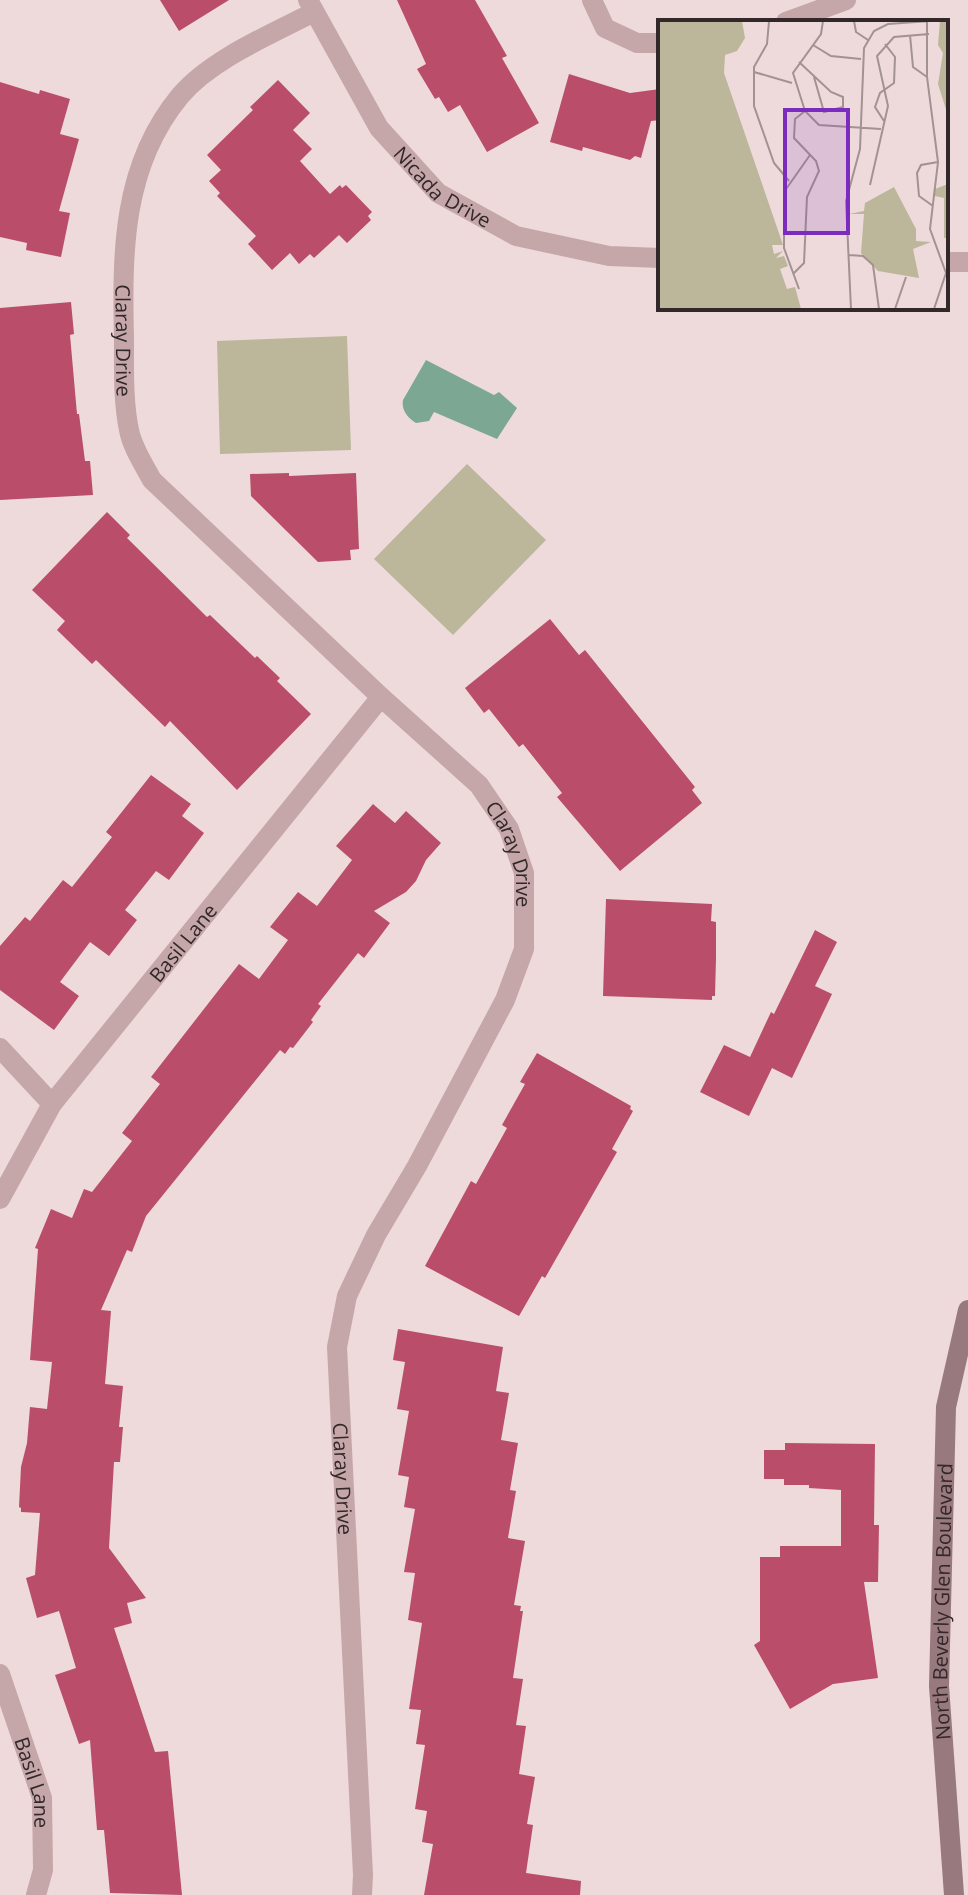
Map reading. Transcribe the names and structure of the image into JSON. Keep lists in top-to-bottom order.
{
  "streets": {
    "main road": ["North Beverly Glen Boulevard"],
    "street": ["Nicada Drive", "Claray Drive", "Basil Lane"]
  },
  "crossings": [
    ["Nicada Drive", "Claray Drive"],
    ["Claray Drive", "Basil Lane"]
  ]
}
